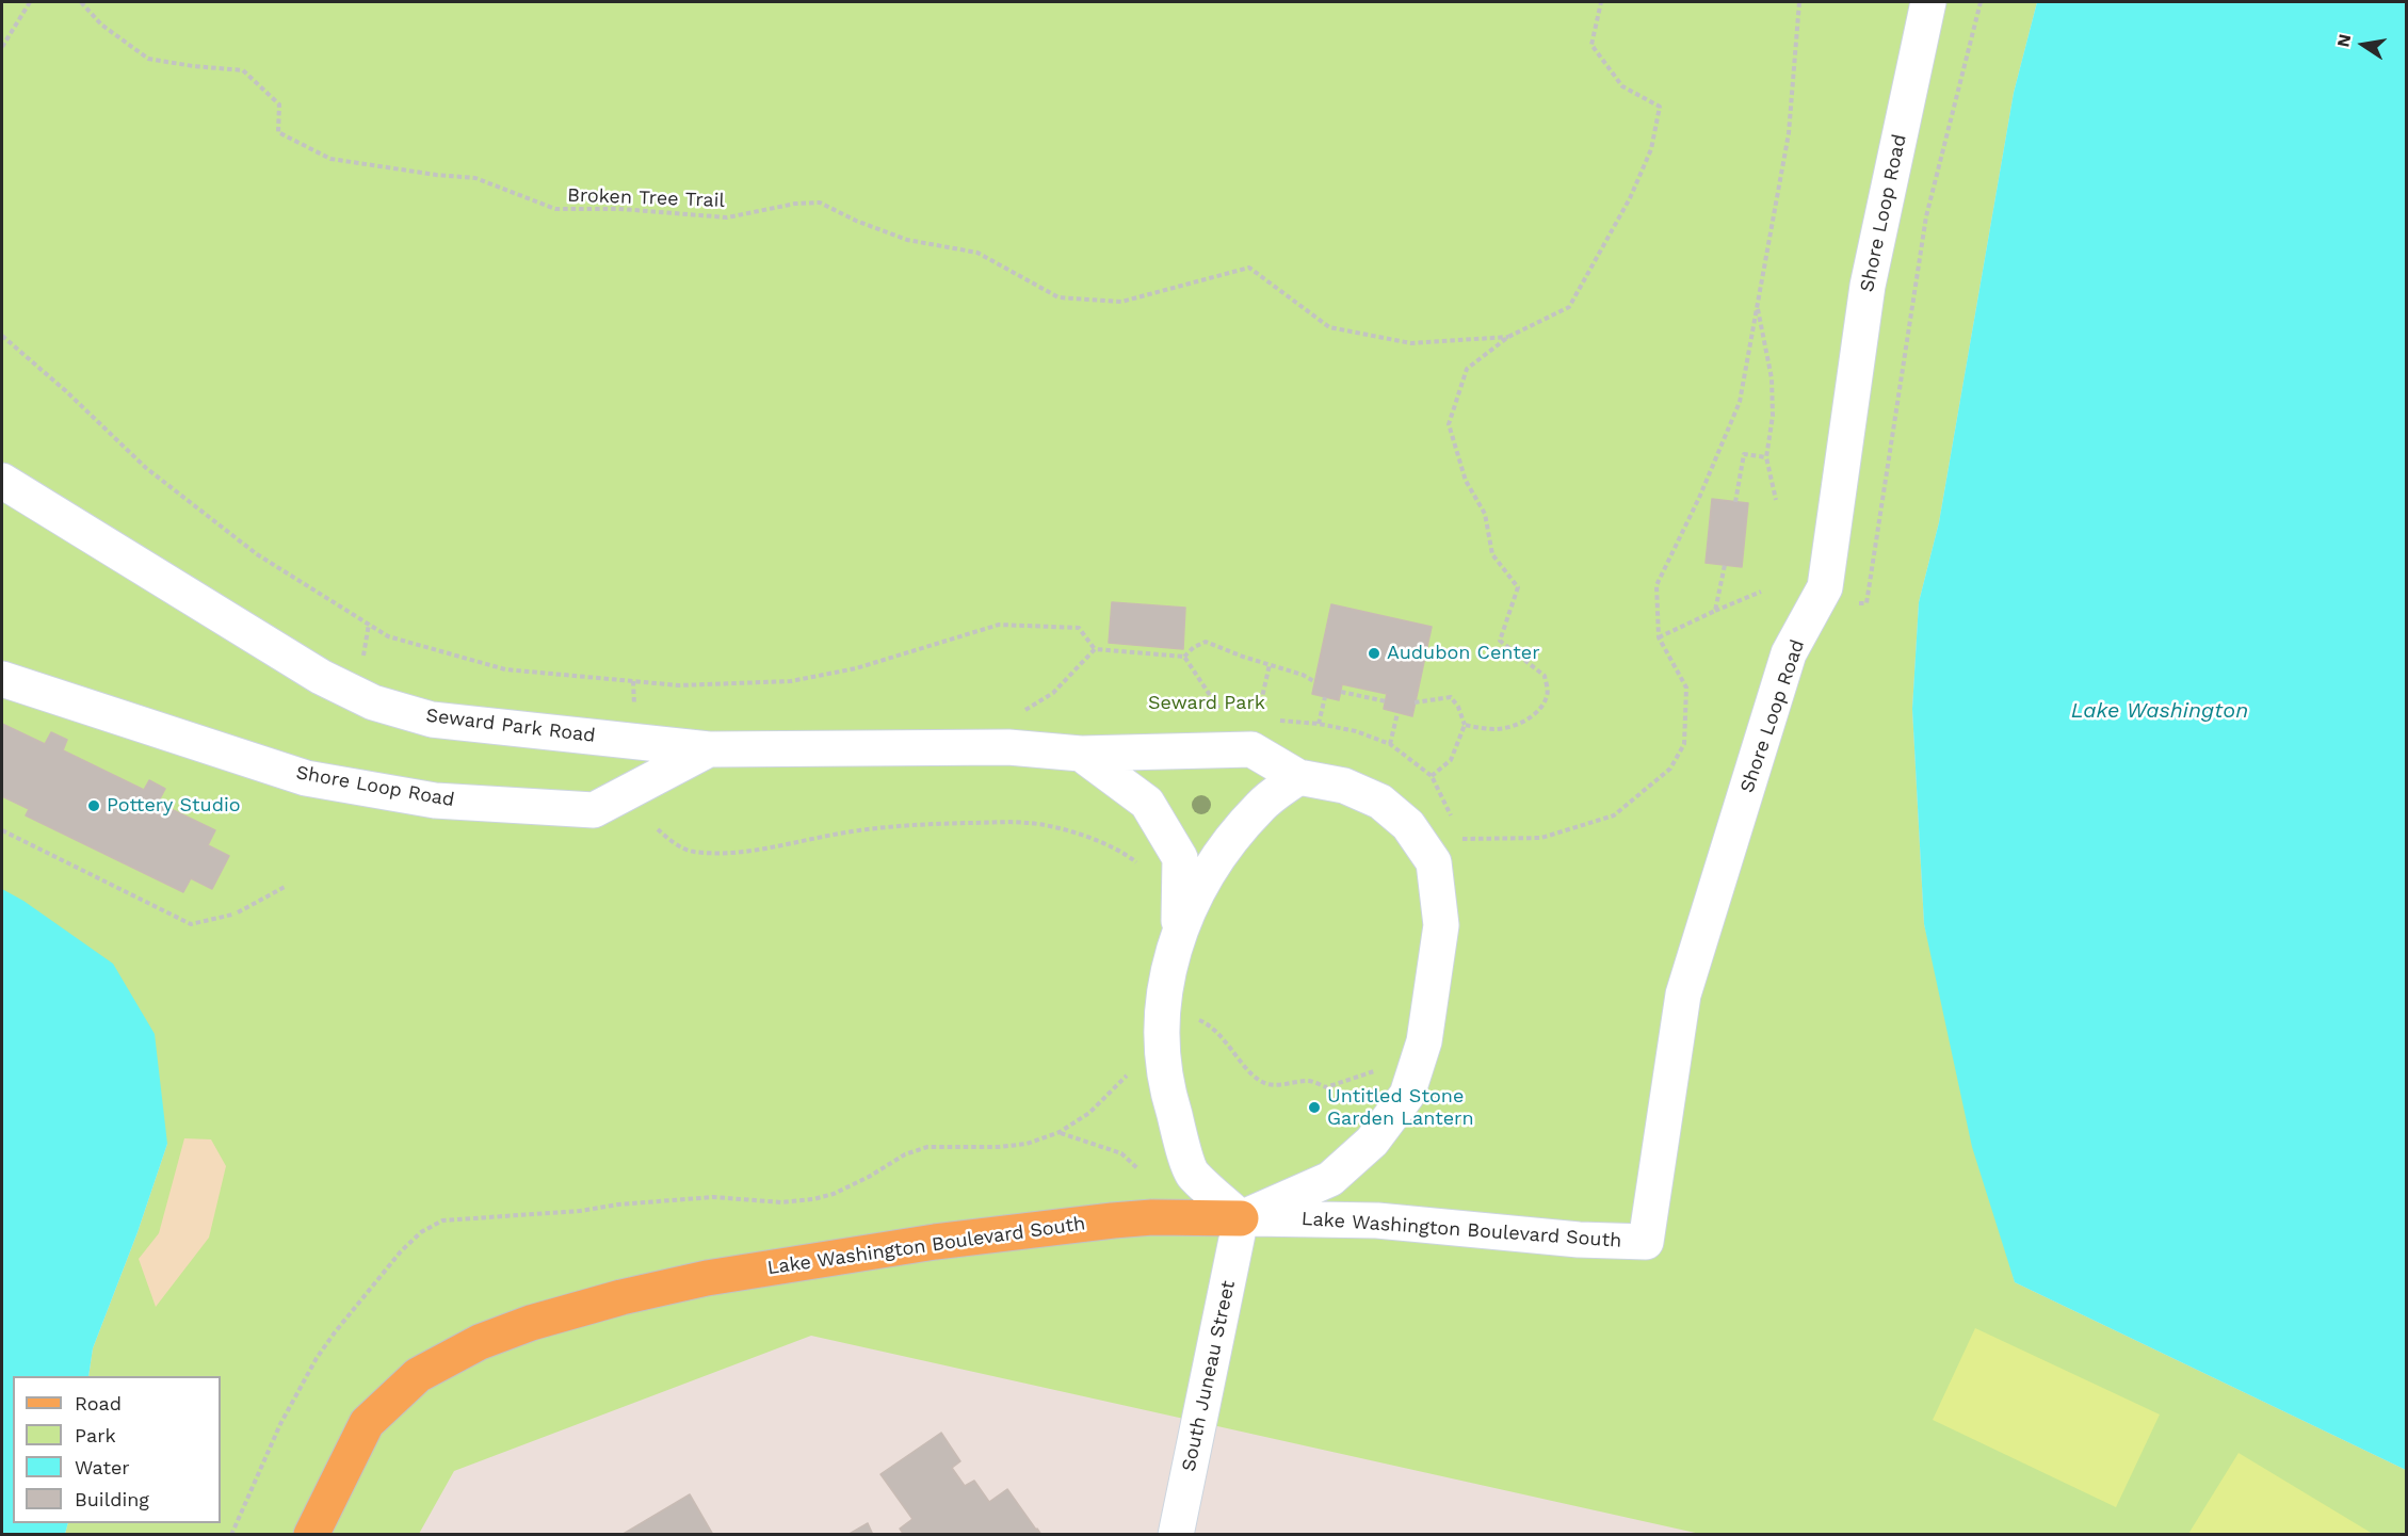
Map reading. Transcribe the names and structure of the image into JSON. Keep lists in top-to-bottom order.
{
  "streets": {
    "main road": ["Lake Washington Boulevard South"],
    "street": ["Shore Loop Road", "Seward Park Road", "South Juneau Street"],
    "path": ["Broken Tree Trail"]
  },
  "crossings": [
    ["Shore Loop Road", "Seward Park Road"],
    ["Shore Loop Road", "Lake Washington Boulevard South"],
    ["Seward Park Road", "Lake Washington Boulevard South"],
    ["Seward Park Road", "South Juneau Street"],
    ["Lake Washington Boulevard South", "South Juneau Street"]
  ],
  "water": ["Lake Washington"],
  "parks": ["Seward Park"],
  "places": ["Audubon Center", "Pottery Studio", "Untitled Stone Garden Lantern"],
  "legend": [
    "Road",
    "Park",
    "Water",
    "Building"
  ],
  "north": "left"
}
